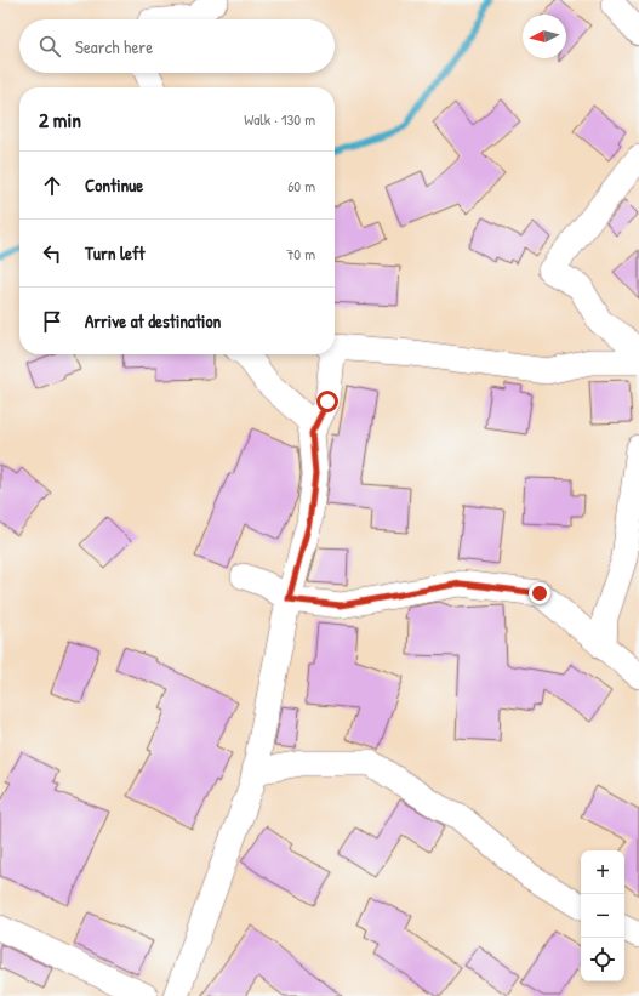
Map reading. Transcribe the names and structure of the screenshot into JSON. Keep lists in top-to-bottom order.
{
  "north": "left",
  "page": {
    "search": "Search here",
    "heading": ["2 min", "Walk · 130 m"],
    "list": [
      ["Continue", "60 m"],
      ["Turn left", "70 m"],
      "Arrive at destination"
    ],
    "map_buttons": ["+", "−"]
  }
}
